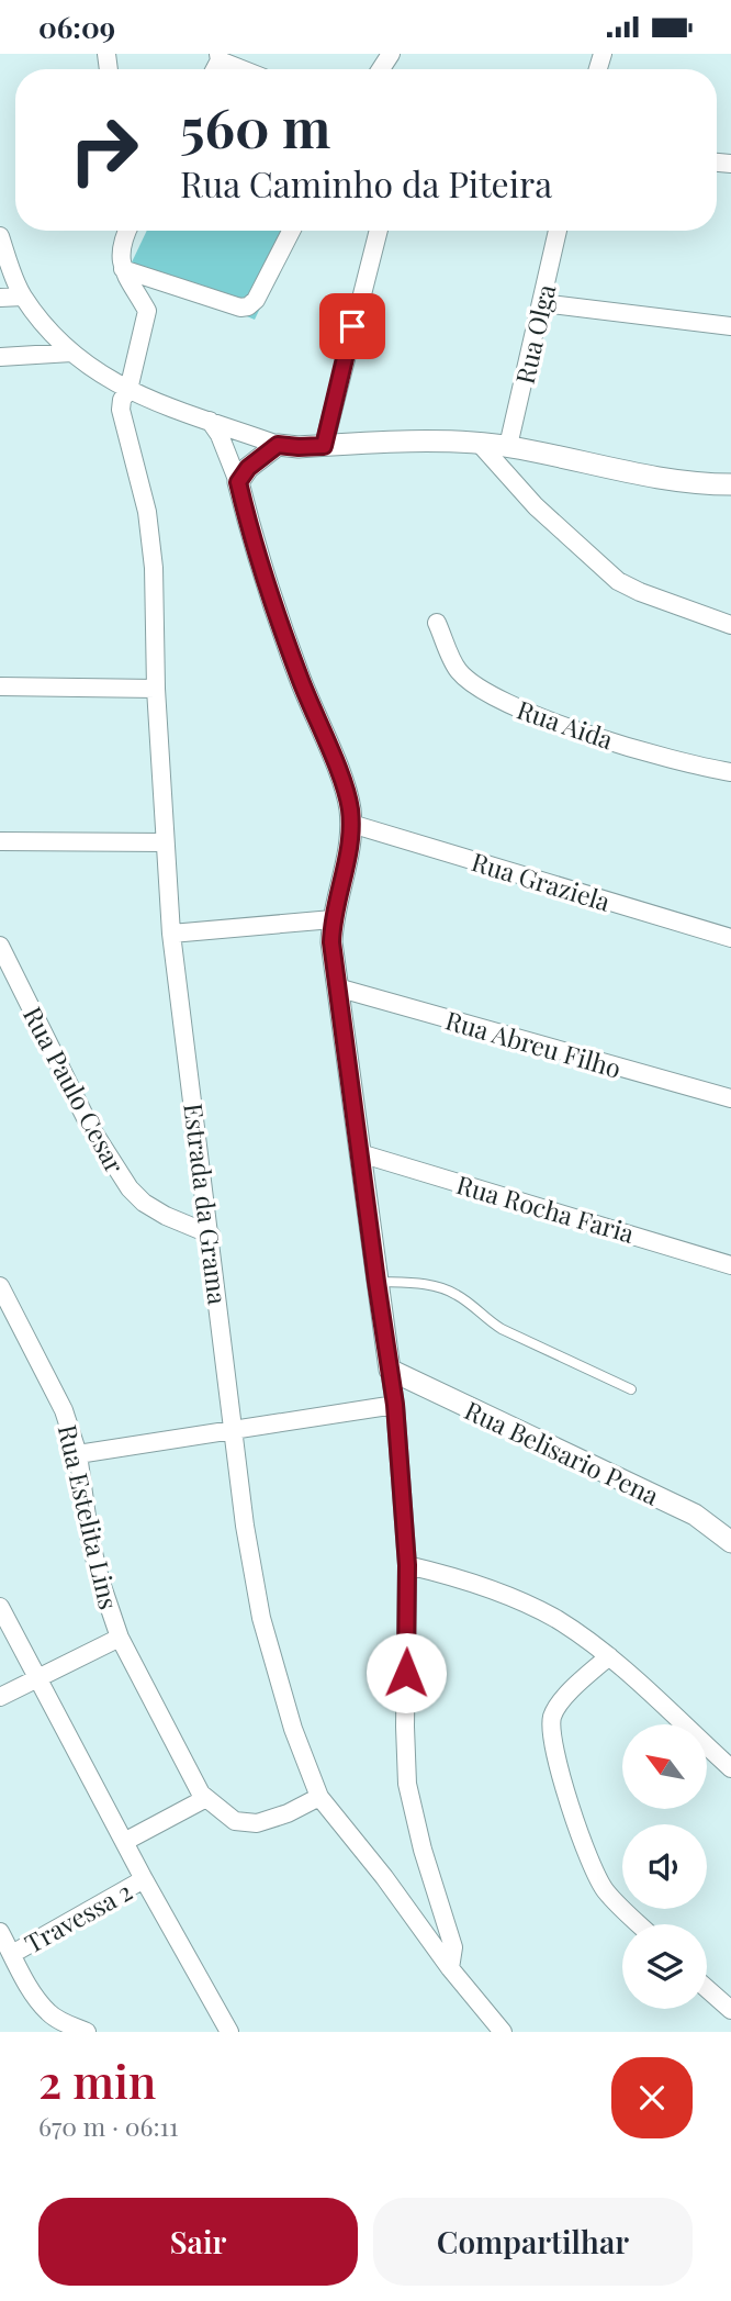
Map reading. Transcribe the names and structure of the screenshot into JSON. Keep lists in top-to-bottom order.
{
  "streets": {
    "street": [
      "Rua Olga",
      "Rua Aida",
      "Rua Graziela",
      "Rua Abreu Filho",
      "Rua Paulo Cesar",
      "Estrada da Grama",
      "Rua Rocha Faria",
      "Rua Belisario Pena",
      "Rua Estelita Lins",
      "Travessa 2"
    ]
  },
  "crossings": [
    ["Rua Paulo Cesar", "Estrada da Grama"],
    ["Estrada da Grama", "Rua Estelita Lins"]
  ],
  "north": "top left",
  "page": {
    "status": "06:09",
    "turn": ["560 m", "Rua Caminho da Piteira"],
    "heading": ["2 min", "670 m · 06:11"],
    "buttons": ["Sair", "Compartilhar"]
  }
}
